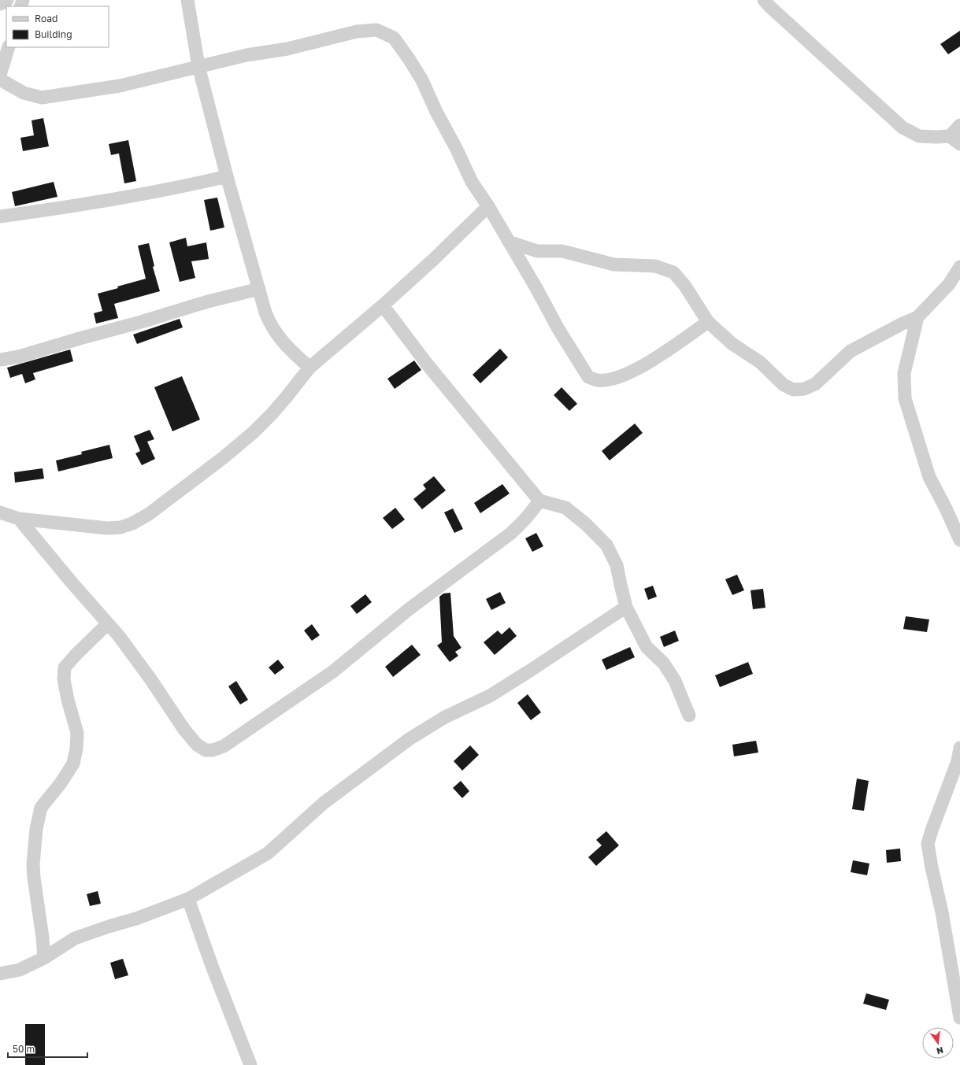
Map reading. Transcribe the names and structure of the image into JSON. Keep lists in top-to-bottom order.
{
  "legend": ["Road", "Building"],
  "scale_bar": "50 m",
  "north": "bottom"
}
